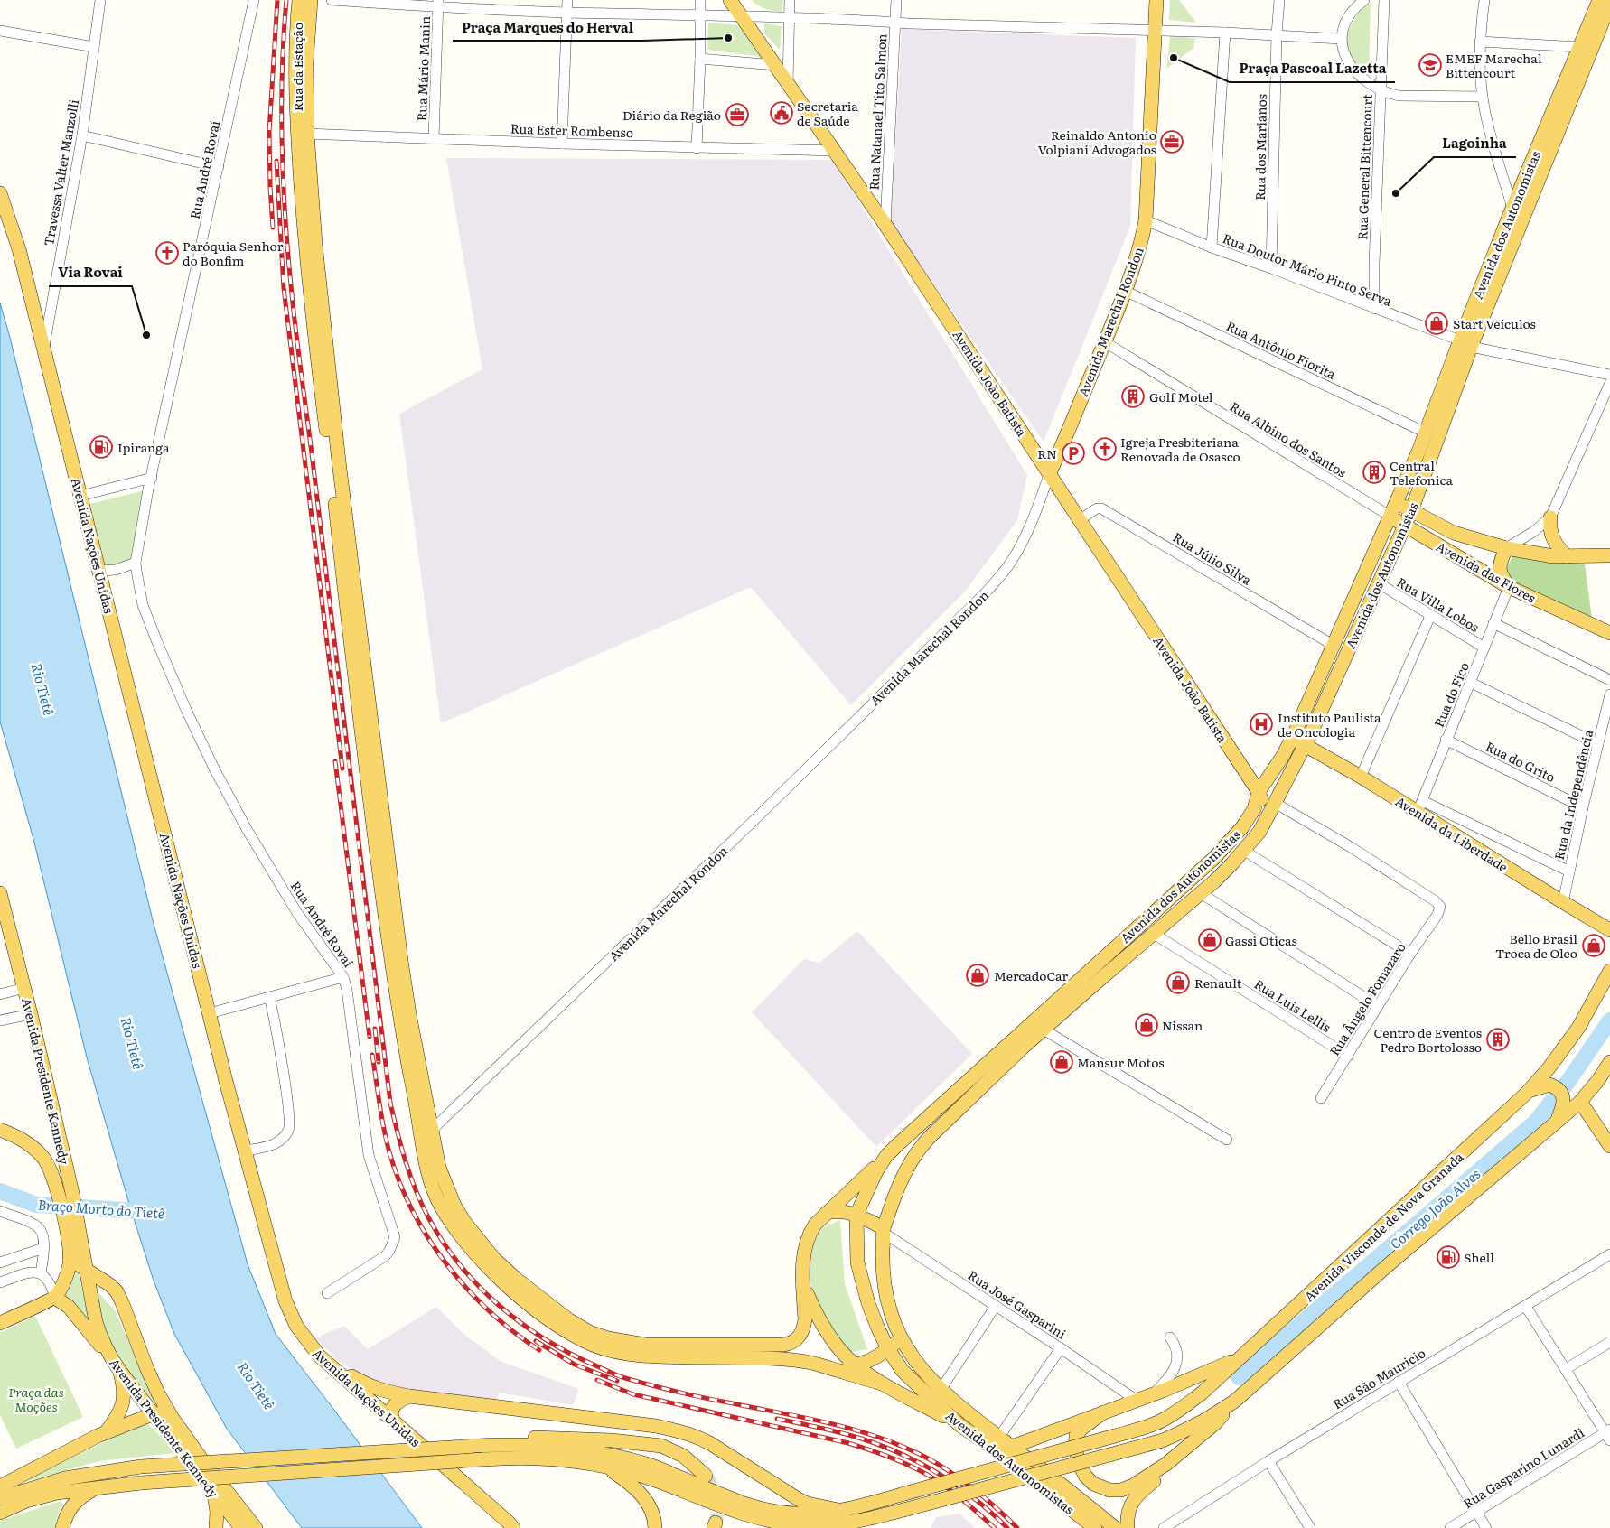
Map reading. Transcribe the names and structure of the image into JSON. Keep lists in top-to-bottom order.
{
  "streets": {
    "main road": [
      "Rua da Estação",
      "Avenida dos Autonomistas",
      "Avenida Marechal Rondon",
      "Avenida João Batista",
      "Avenida Nações Unidas",
      "Avenida das Flores",
      "Avenida da Liberdade",
      "Avenida Presidente Kennedy",
      "Avenida Visconde de Nova Granada"
    ],
    "street": [
      "Rua Mário Manin",
      "Rua Natanael Tito Salmon",
      "Rua Ester Rombenso",
      "Rua dos Marianos",
      "Rua General Bittencourt",
      "Rua André Rovaí",
      "Travessa Valter Manzolli",
      "Rua Doutor Mário Pinto Serva",
      "Rua Antônio Fiorita",
      "Rua Albino dos Santos",
      "Rua Júlio Silva",
      "Rua Villa Lobos",
      "Rua do Fico",
      "Rua do Grito",
      "Rua da Independência",
      "Rua Ângelo Fomazaro",
      "Rua Luis Lellis",
      "Rua José Gasparini",
      "Rua São Mauricio",
      "Rua Gasparino Lunardi"
    ]
  },
  "crossings": [
    ["Rua da Estação", "Rua Ester Rombenso"],
    ["Rua Mário Manin", "Rua Ester Rombenso"],
    ["Rua Natanael Tito Salmon", "Avenida João Batista"],
    ["Rua Ester Rombenso", "Avenida João Batista"],
    ["Rua dos Marianos", "Rua Doutor Mário Pinto Serva"],
    ["Rua General Bittencourt", "Rua Doutor Mário Pinto Serva"],
    ["Travessa Valter Manzolli", "Avenida Nações Unidas"],
    ["Avenida dos Autonomistas", "Rua Doutor Mário Pinto Serva"],
    ["Avenida dos Autonomistas", "Rua Antônio Fiorita"],
    ["Avenida dos Autonomistas", "Avenida João Batista"],
    ["Avenida dos Autonomistas", "Rua Albino dos Santos"],
    ["Avenida dos Autonomistas", "Rua Júlio Silva"],
    ["Avenida dos Autonomistas", "Avenida das Flores"],
    ["Avenida dos Autonomistas", "Rua Villa Lobos"],
    ["Avenida dos Autonomistas", "Avenida da Liberdade"],
    ["Avenida dos Autonomistas", "Rua Ângelo Fomazaro"],
    ["Avenida dos Autonomistas", "Rua Luis Lellis"],
    ["Avenida dos Autonomistas", "Rua José Gasparini"],
    ["Rua Doutor Mário Pinto Serva", "Avenida Marechal Rondon"],
    ["Avenida Marechal Rondon", "Rua Antônio Fiorita"],
    ["Avenida Marechal Rondon", "Avenida João Batista"],
    ["Avenida Marechal Rondon", "Rua Albino dos Santos"],
    ["Avenida João Batista", "Rua Júlio Silva"],
    ["Rua Albino dos Santos", "Avenida das Flores"],
    ["Avenida das Flores", "Rua do Fico"],
    ["Rua Villa Lobos", "Rua do Fico"],
    ["Rua do Fico", "Rua do Grito"],
    ["Rua do Fico", "Avenida da Liberdade"],
    ["Rua do Grito", "Rua da Independência"],
    ["Rua da Independência", "Avenida da Liberdade"],
    ["Rua Ângelo Fomazaro", "Rua Luis Lellis"]
  ],
  "water": ["Rio Tietê", "Braço Morto do Tietê", "Córrego João Alves"],
  "parks": ["Praça das Moções"],
  "places": {
    "other": [
      "Praça Marques do Herval",
      "Praça Pascoal Lazetta",
      "Lagoinha",
      "Via Rovai"
    ],
    "school or university": ["EMEF Marechal Bittencourt"],
    "public building": ["Secretaria de Saúde"],
    "office": ["Diário da Região", "Reinaldo Antonio Volpiani Advogados"],
    "church": ["Paróquia Senhor do Bonfim", "Igreja Presbiteriana Renovada de Osasco"],
    "shop": [
      "Start Veículos",
      "Gassi Oticas",
      "Bello Brasil Troca de Oleo",
      "MercadoCar",
      "Renault",
      "Nissan",
      "Mansur Motos"
    ],
    "building": ["Golf Motel", "Central Telefonica", "Centro de Eventos Pedro Bortolosso"],
    "fuel station": ["Ipiranga", "Shell"],
    "parking": ["RN"],
    "hospital": ["Instituto Paulista de Oncologia"]
  }
}
